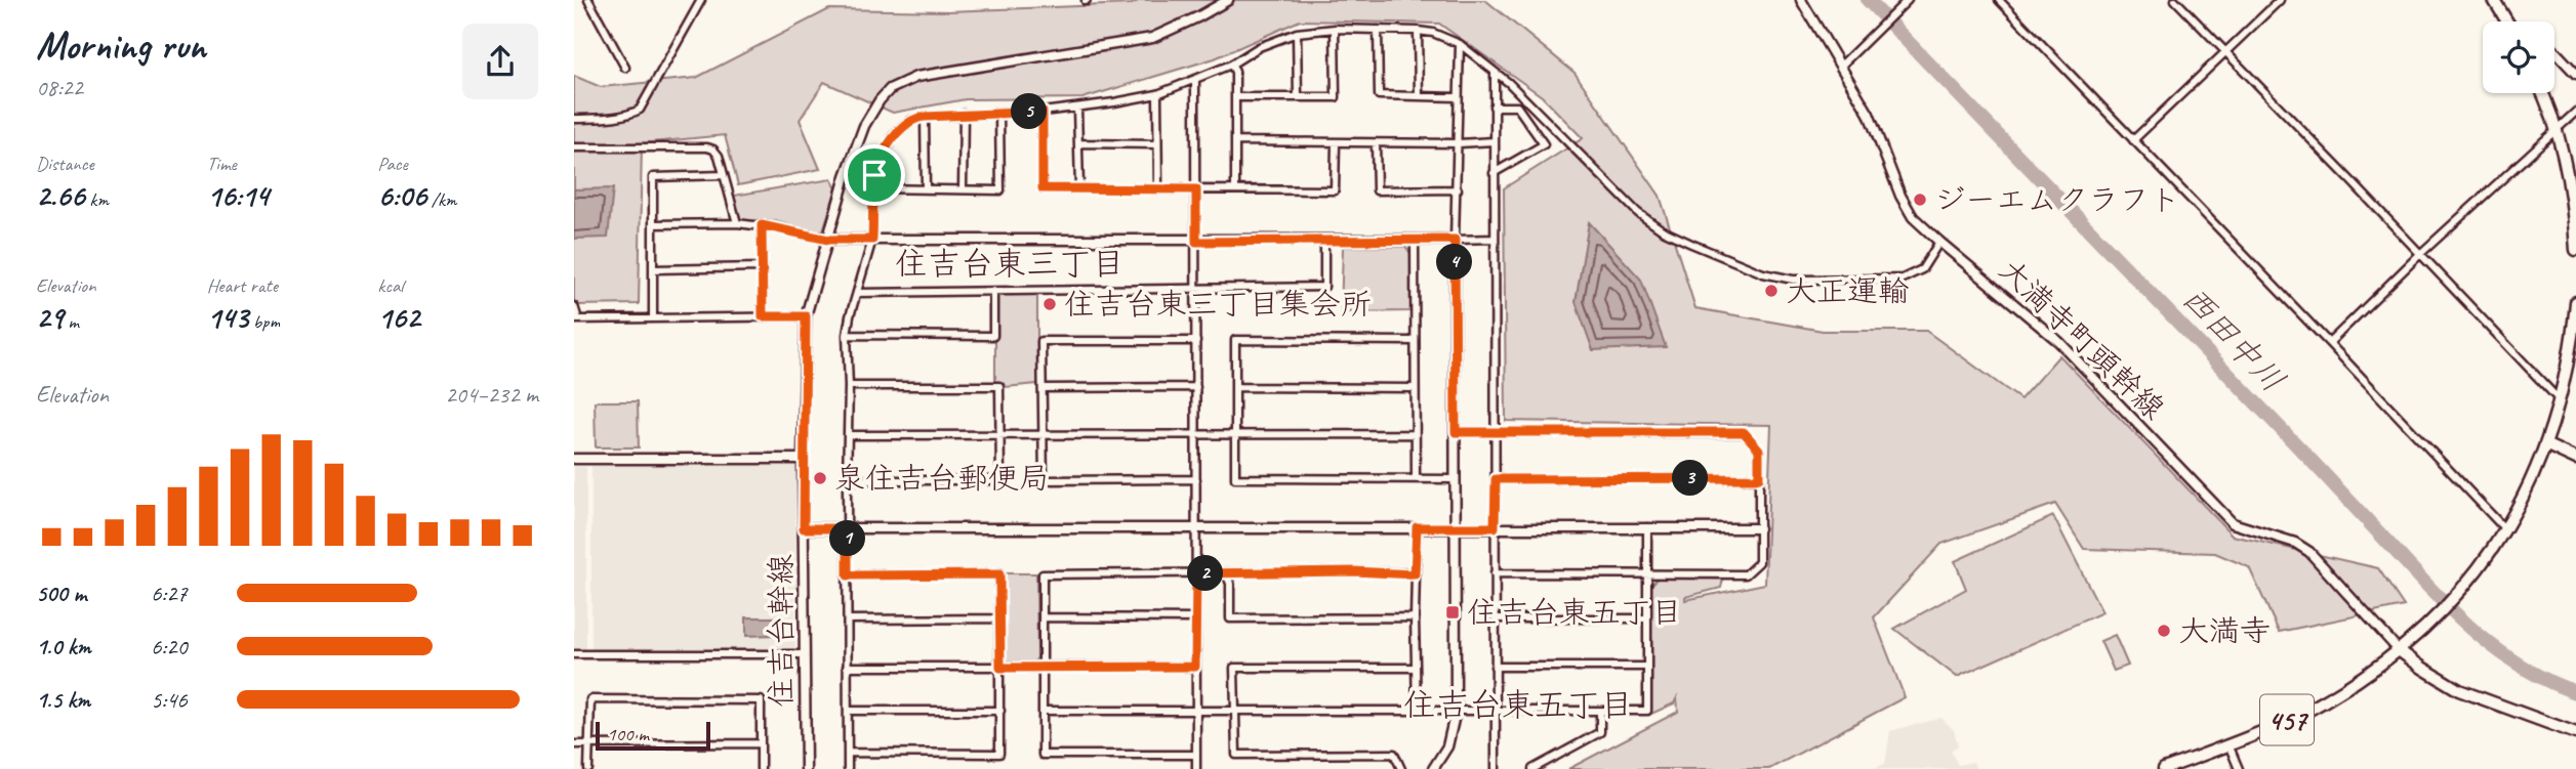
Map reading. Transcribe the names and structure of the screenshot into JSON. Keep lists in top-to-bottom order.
{
  "streets": {
    "highway": ["457"],
    "street": ["大満寺町頭幹線", "住吉台幹線"]
  },
  "crossings": [
    ["大満寺町頭幹線", "457"]
  ],
  "districts": ["住吉台東三丁目", "住吉台東五丁目"],
  "water": ["西田中川"],
  "places": {
    "other": [
      "ジーエムクラフト",
      "大正運輸",
      "住吉台東三丁目集会所",
      "泉住吉台郵便局",
      "大満寺"
    ],
    "transit": ["住吉台東五丁目"]
  },
  "scale_bar": "100 m",
  "page": {
    "heading": ["Morning run", "08:22"],
    "pins": [
      "5",
      "4",
      "3",
      "1",
      "2"
    ],
    "stats": [
      ["Distance", "2.66 km"],
      ["Time", "16:14"],
      ["Pace", "6:06 /km"],
      ["Elevation", "29 m"],
      ["Heart rate", "143 bpm"],
      ["kcal", "162"]
    ],
    "chart": ["Elevation", "204–232 m"],
    "list": [
      {
        "name": "500 m",
        "note": "6:27"
      },
      {
        "name": "1.0 km",
        "note": "6:20"
      },
      {
        "name": "1.5 km",
        "note": "5:46"
      }
    ],
    "scale": "100 m"
  }
}
